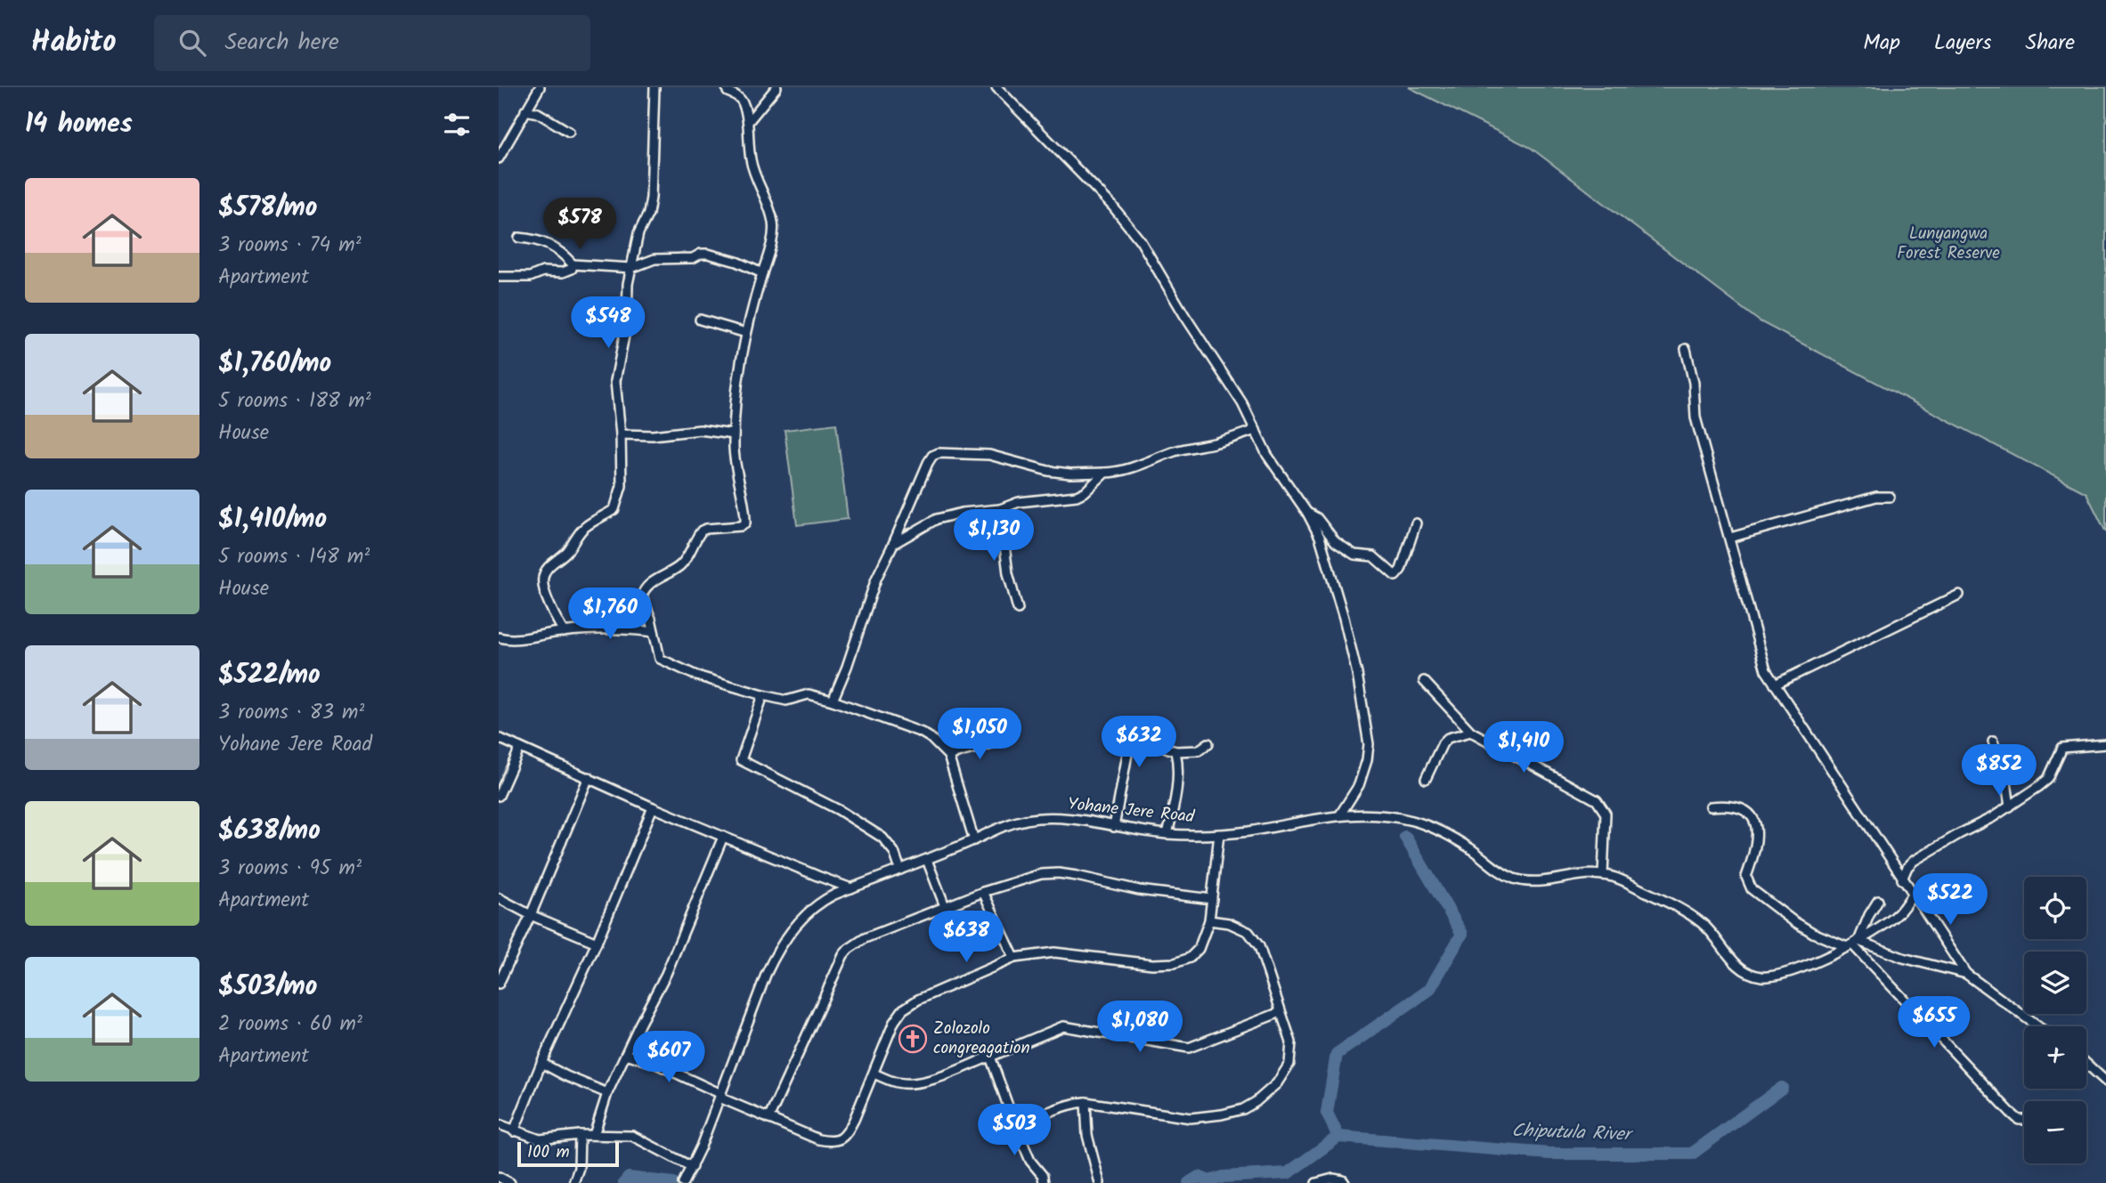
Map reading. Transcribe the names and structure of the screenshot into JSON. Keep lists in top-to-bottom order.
{
  "streets": {
    "street": ["Yohane Jere Road"]
  },
  "water": ["Chiputula River"],
  "parks": ["Lunyangwa Forest Reserve"],
  "places": {
    "church": ["Zolozolo congreagation"]
  },
  "scale_bar": "100 m",
  "page": {
    "header": "Habito",
    "search": "Search here",
    "nav": ["Map", "Layers", "Share"],
    "heading": "14 homes",
    "list": [
      {
        "name": "$578/mo",
        "note": "3 rooms · 74 m² · Apartment"
      },
      {
        "name": "$1,760/mo",
        "note": "5 rooms · 188 m² · House"
      },
      {
        "name": "$1,410/mo",
        "note": "5 rooms · 148 m² · House"
      },
      {
        "name": "$522/mo",
        "note": "3 rooms · 83 m² · Yohane Jere Road"
      },
      {
        "name": "$638/mo",
        "note": "3 rooms · 95 m² · Apartment"
      },
      {
        "name": "$503/mo",
        "note": "2 rooms · 60 m² · Apartment"
      }
    ],
    "price": [
      "$578",
      "$548",
      "$1,130",
      "$1,760",
      "$1,050",
      "$632",
      "$1,410",
      "$852",
      "$522",
      "$638",
      "$655",
      "$1,080",
      "$607",
      "$503"
    ],
    "map_buttons": ["+", "−"],
    "scale": "100 m"
  }
}
